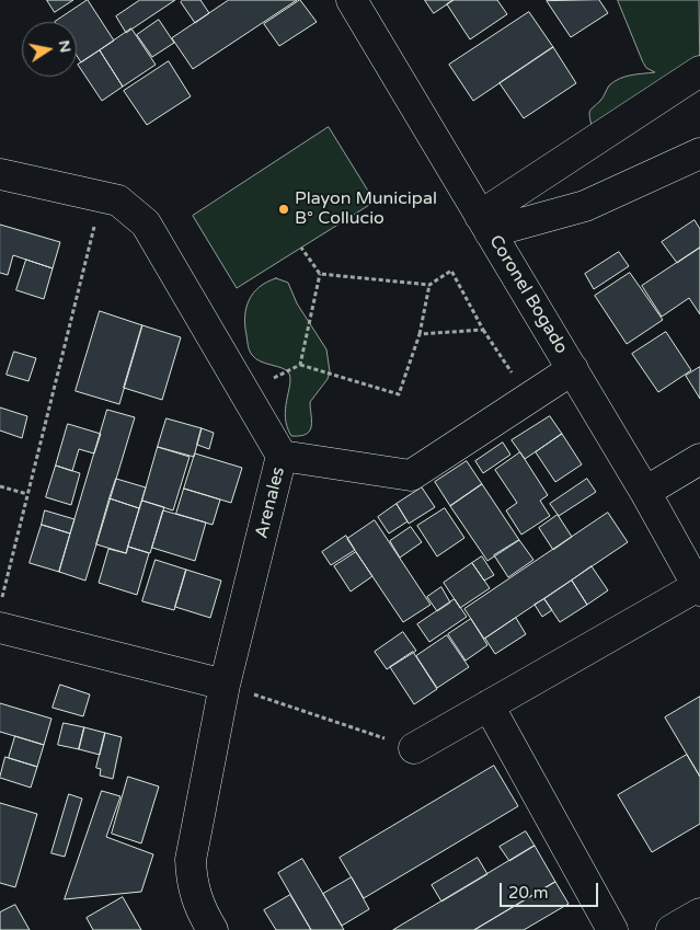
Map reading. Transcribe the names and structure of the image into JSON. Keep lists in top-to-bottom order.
{
  "streets": {
    "street": ["Coronel Bogado", "Arenales"]
  },
  "places": ["Playon Municipal B° Collucio"],
  "scale_bar": "20 m",
  "north": "right"
}
